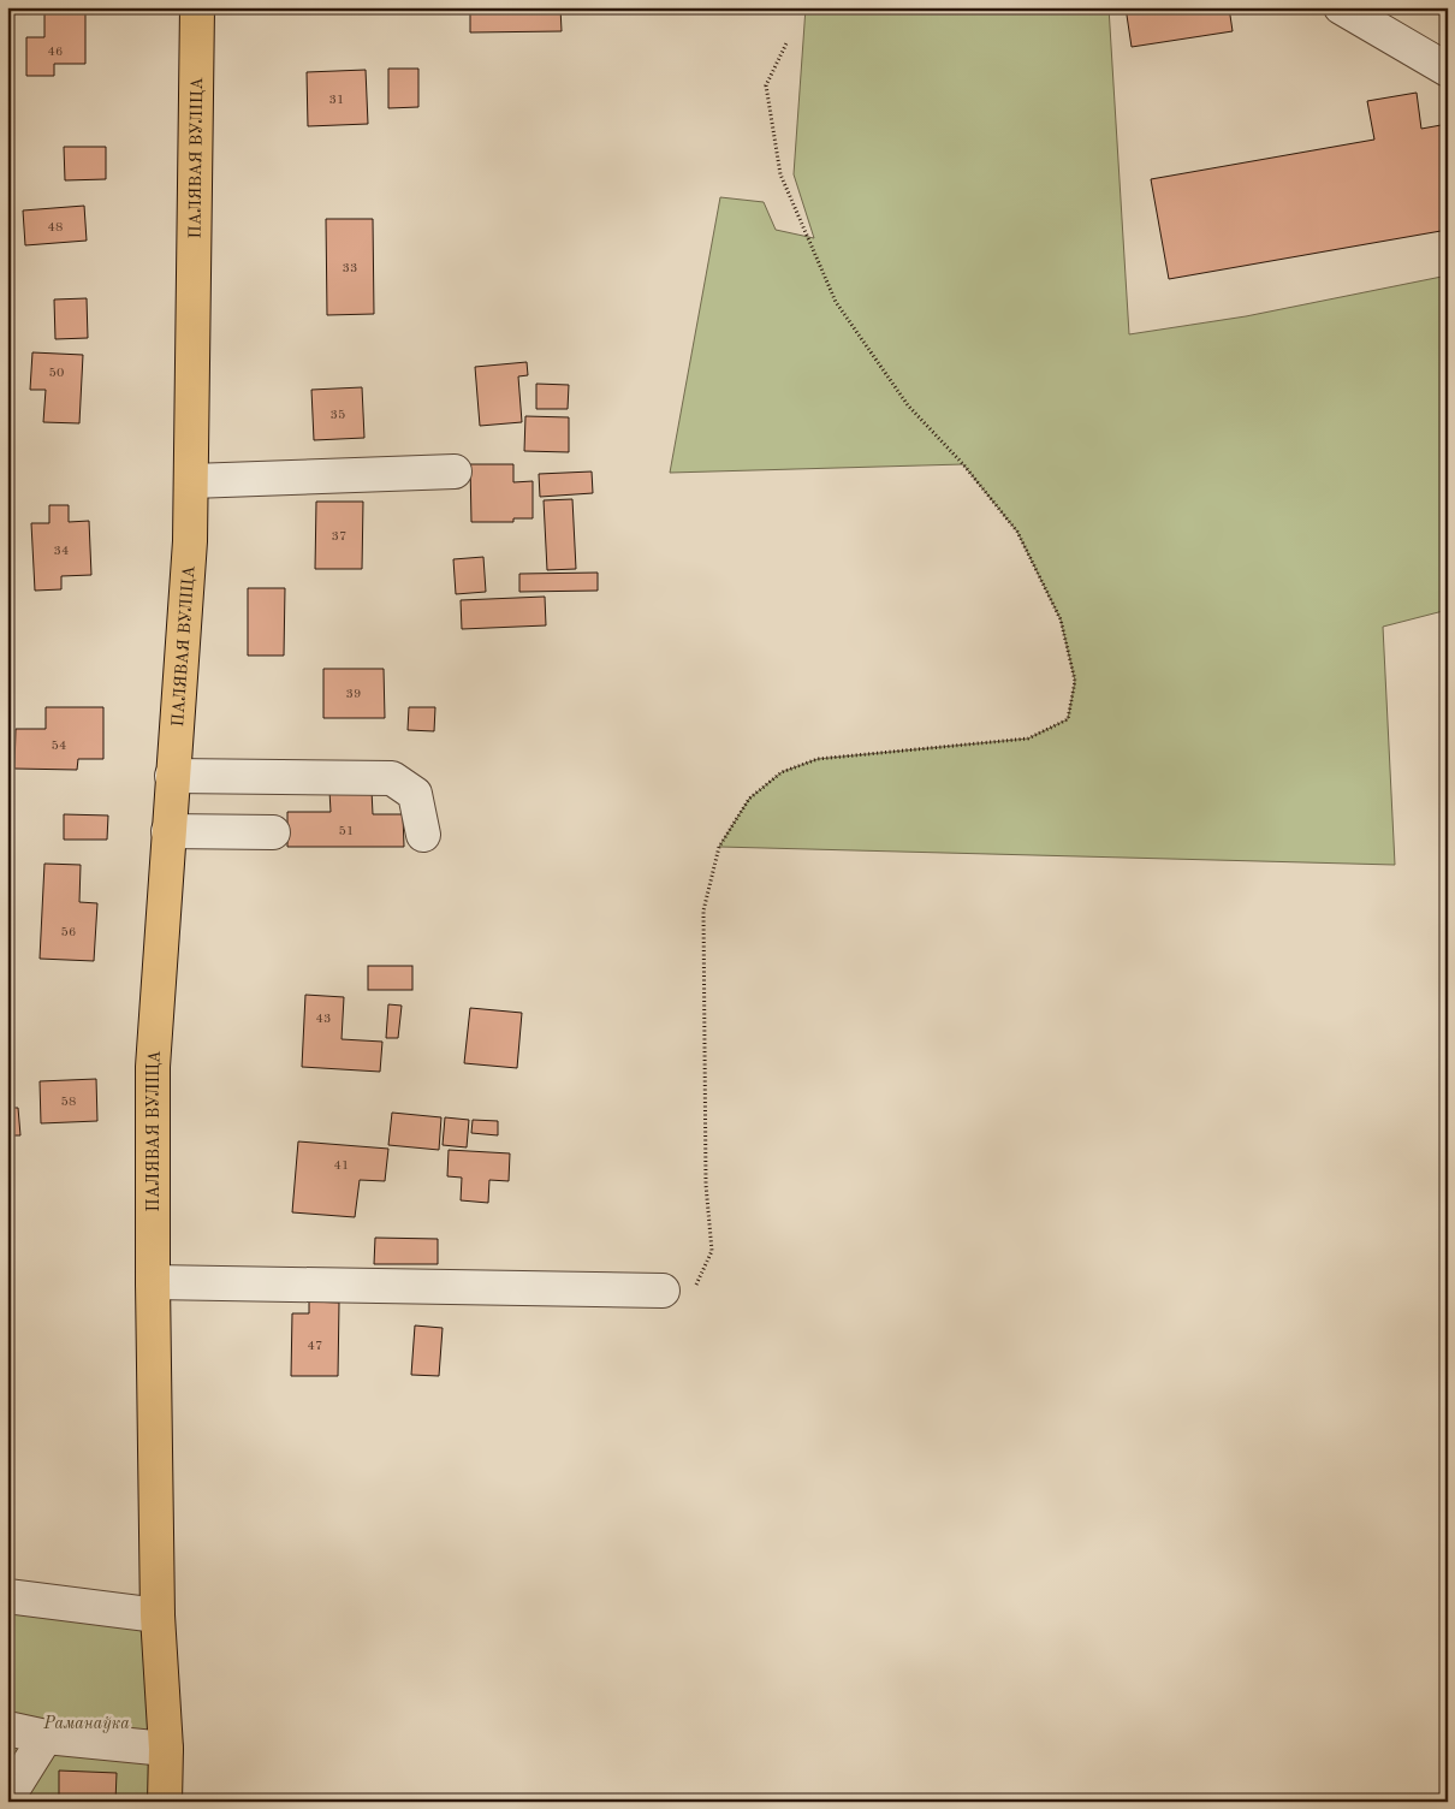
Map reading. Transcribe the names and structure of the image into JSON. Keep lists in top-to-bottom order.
{
  "streets": {
    "main road": ["ПАЛЯВАЯ ВУЛІЦА"]
  },
  "parks": ["Раманаўка"],
  "house_numbers": [
    "46",
    "31",
    "48",
    "33",
    "50",
    "35",
    "37",
    "34",
    "39",
    "54",
    "51",
    "56",
    "43",
    "58",
    "41",
    "47"
  ]
}
